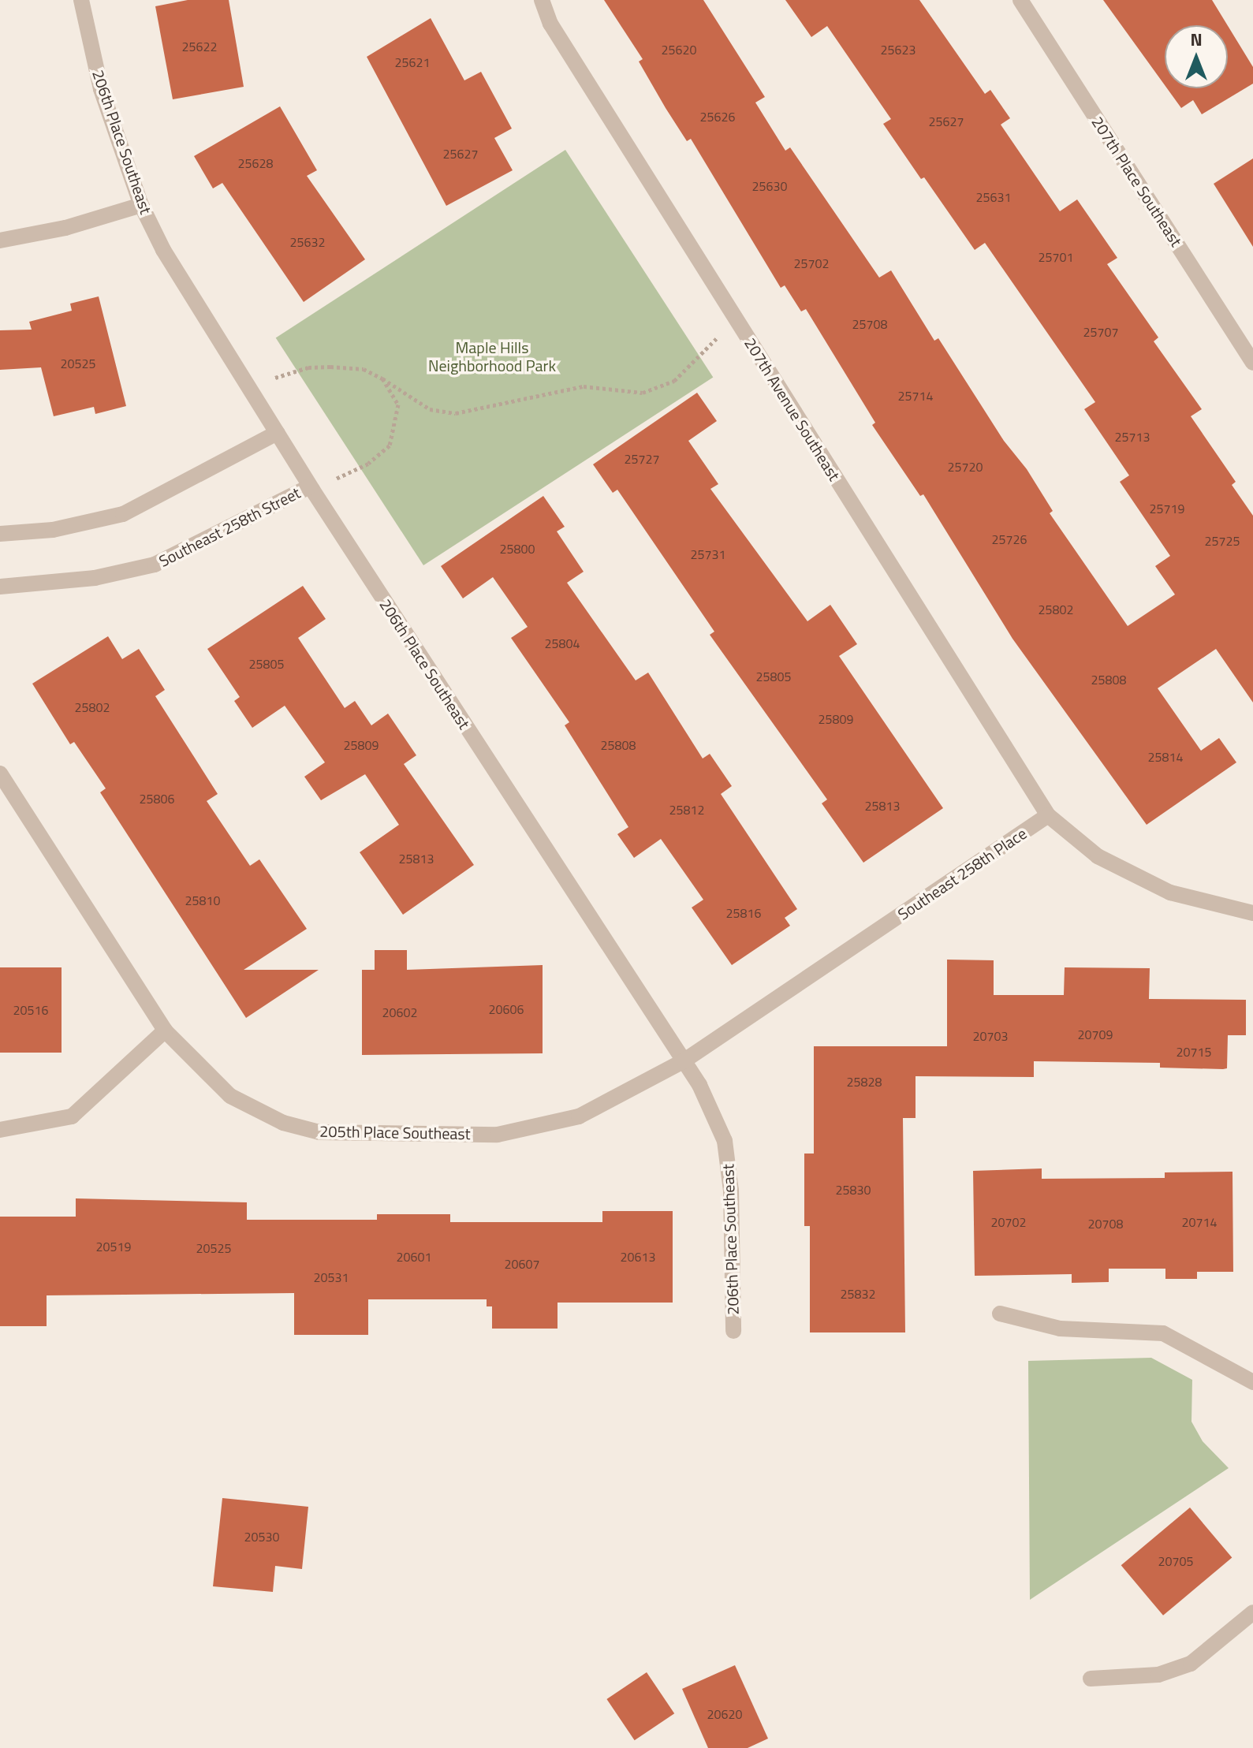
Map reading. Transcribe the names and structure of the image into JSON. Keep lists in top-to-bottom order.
{
  "streets": {
    "street": [
      "206th Place Southeast",
      "207th Place Southeast",
      "207th Avenue Southeast",
      "Southeast 258th Street",
      "Southeast 258th Place",
      "205th Place Southeast"
    ]
  },
  "crossings": [
    ["206th Place Southeast", "Southeast 258th Street"],
    ["206th Place Southeast", "Southeast 258th Place"],
    ["206th Place Southeast", "205th Place Southeast"],
    ["207th Avenue Southeast", "Southeast 258th Place"],
    ["Southeast 258th Place", "205th Place Southeast"]
  ],
  "parks": ["Maple Hills Neighborhood Park"],
  "house_numbers": [
    "25622",
    "25620",
    "25623",
    "25621",
    "25626",
    "25627",
    "25627",
    "25628",
    "25630",
    "25631",
    "25632",
    "25701",
    "25702",
    "25708",
    "25707",
    "20525",
    "25714",
    "25713",
    "25727",
    "25720",
    "25719",
    "25726",
    "25725",
    "25800",
    "25731",
    "25802",
    "25804",
    "25805",
    "25805",
    "25808",
    "25802",
    "25809",
    "25809",
    "25808",
    "25814",
    "25806",
    "25813",
    "25812",
    "25813",
    "25810",
    "25816",
    "20606",
    "20516",
    "20602",
    "20709",
    "20703",
    "20715",
    "25828",
    "25830",
    "20702",
    "20714",
    "20708",
    "20519",
    "20525",
    "20601",
    "20613",
    "20607",
    "20531",
    "25832",
    "20530",
    "20705",
    "20620"
  ],
  "north": "top"
}
